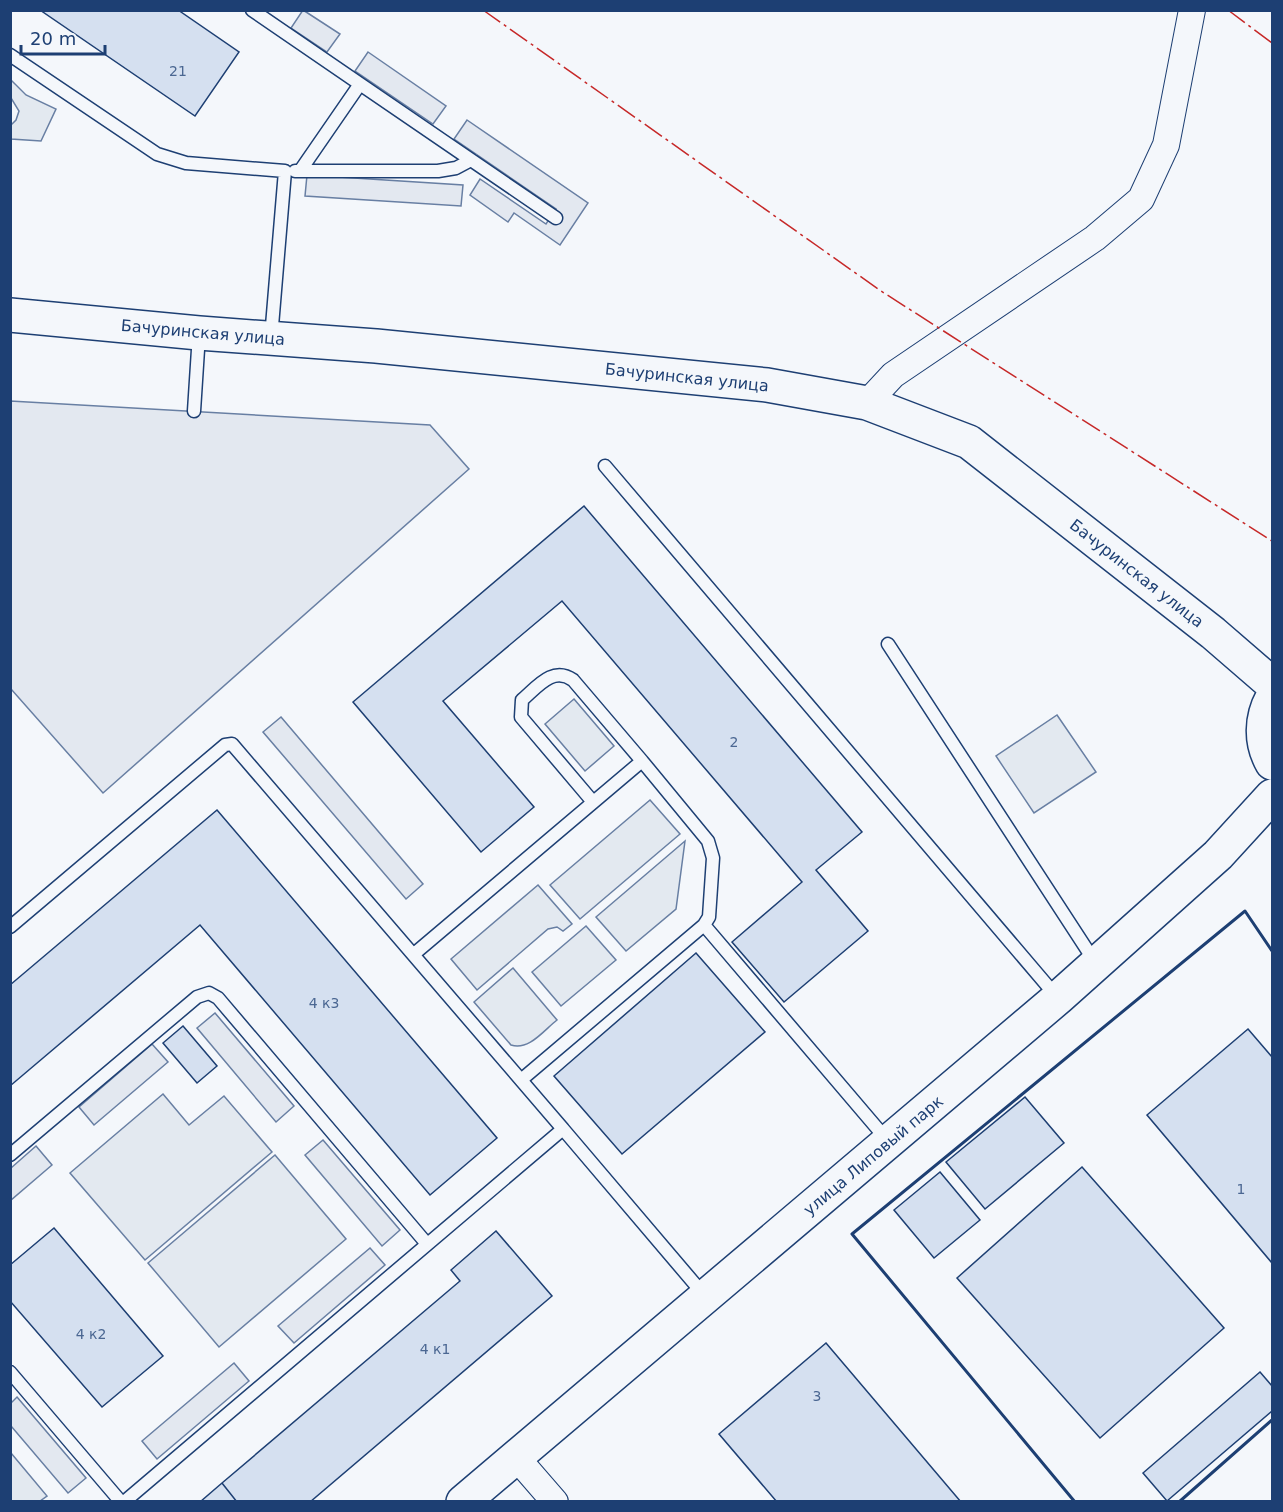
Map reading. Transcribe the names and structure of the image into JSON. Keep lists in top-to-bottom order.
{
  "streets": {
    "street": ["Бачуринская улица", "улица Липовый парк"]
  },
  "house_numbers": [
    "21",
    "2",
    "4 к3",
    "1",
    "4 к2",
    "4 к1",
    "3"
  ],
  "scale_bar": "20 m"
}
